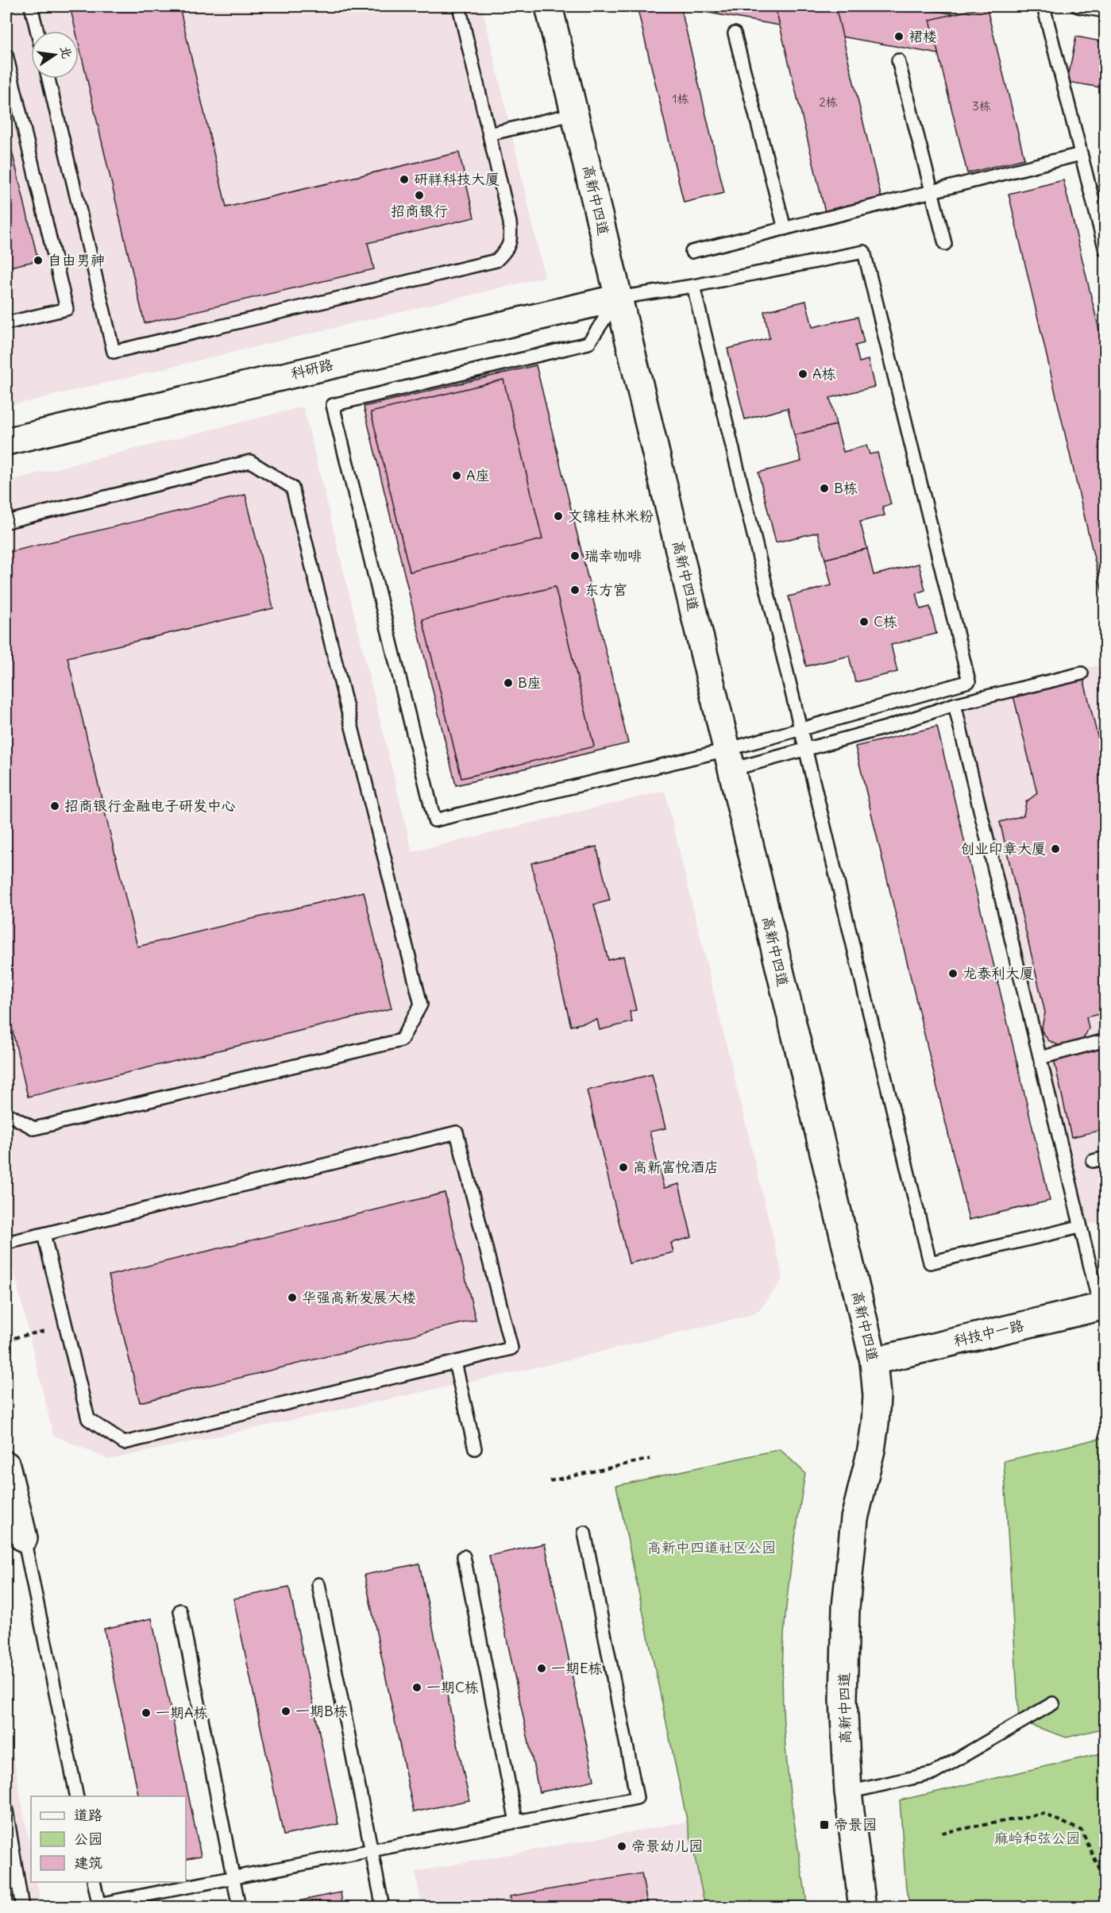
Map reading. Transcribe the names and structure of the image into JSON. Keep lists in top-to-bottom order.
{
  "streets": {
    "main road": ["高新中四道", "科研路", "科技中一路"]
  },
  "crossings": [
    ["高新中四道", "科研路"],
    ["高新中四道", "科技中一路"]
  ],
  "parks": ["高新中四道社区公园", "麻岭和弦公园"],
  "places": {
    "other": [
      "裙楼",
      "研祥科技大厦",
      "招商银行",
      "自由男神",
      "A栋",
      "A座",
      "B栋",
      "文锦桂林米粉",
      "瑞幸咖啡",
      "东方宫",
      "C栋",
      "B座",
      "招商银行金融电子研发中心",
      "创业印章大厦",
      "龙泰利大厦",
      "高新富悦酒店",
      "华强高新发展大楼",
      "一期E栋",
      "一期C栋",
      "一期B栋",
      "一期A栋",
      "帝景幼儿园"
    ],
    "transit": ["帝景园"]
  },
  "house_numbers": ["1栋", "2栋", "3栋"],
  "legend": ["道路", "公园", "建筑"],
  "north": "right"
}
